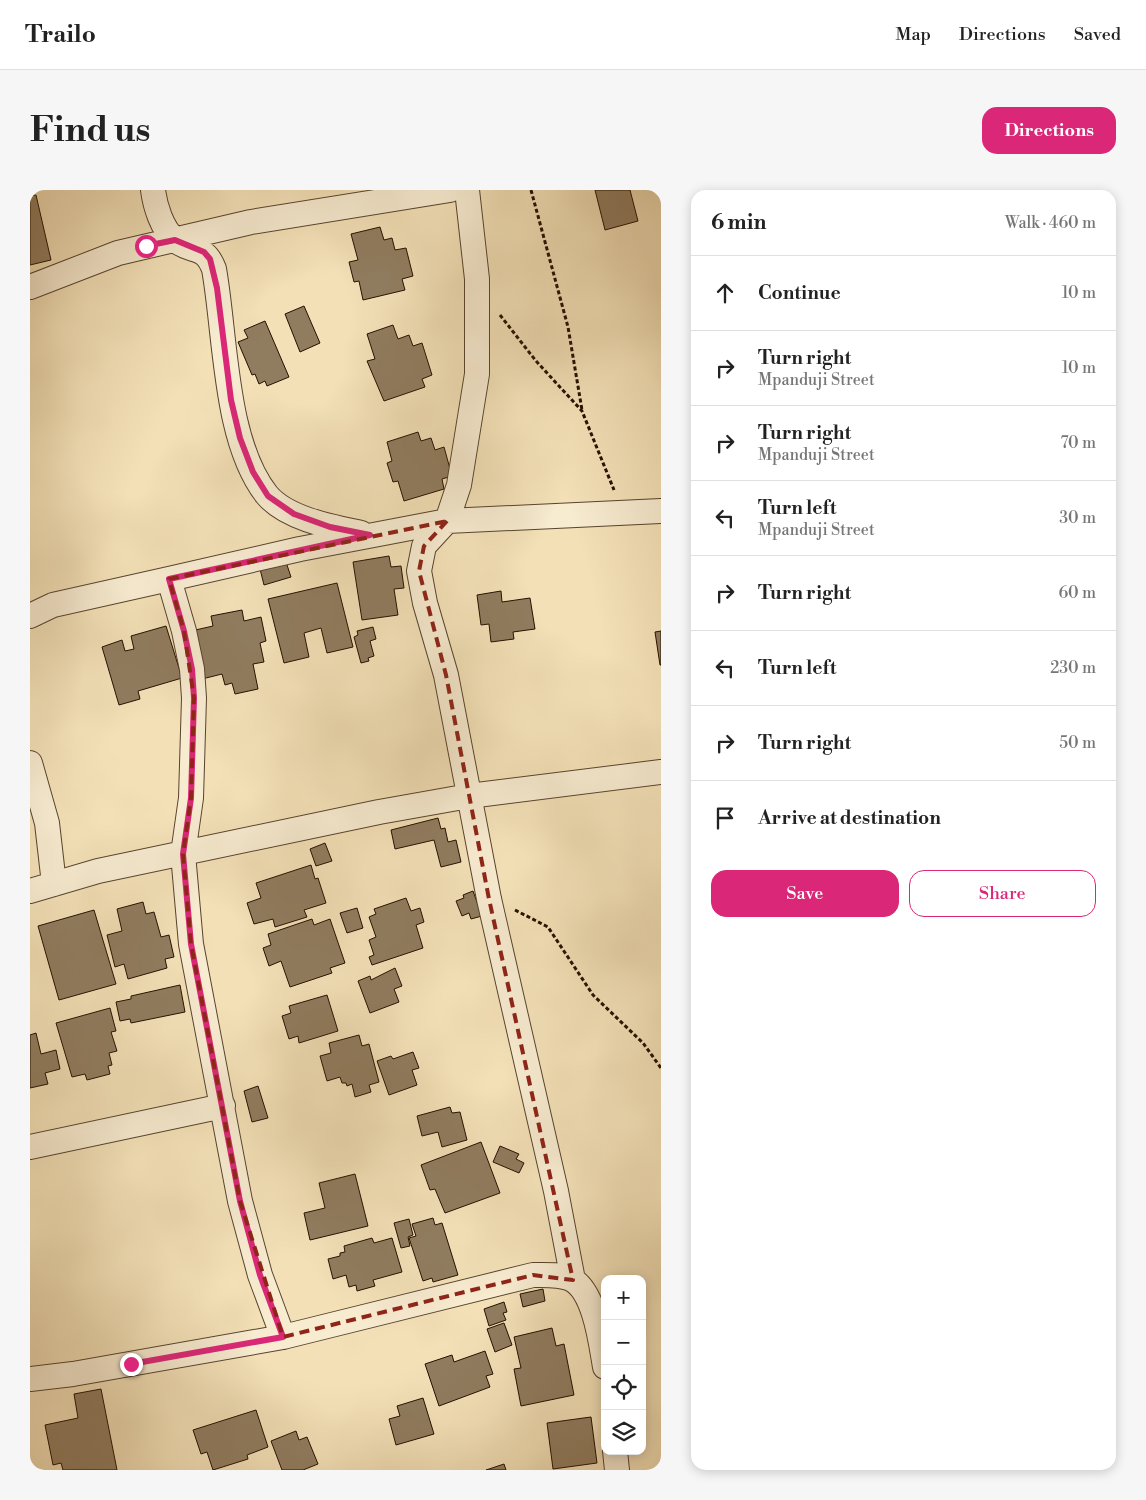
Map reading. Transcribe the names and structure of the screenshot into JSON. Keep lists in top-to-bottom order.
{
  "page": {
    "header": "Trailo",
    "nav": ["Map", "Directions", "Saved"],
    "buttons": [
      "Directions",
      ["Save", "Share"]
    ],
    "title": "Find us",
    "heading": ["6 min", "Walk · 460 m"],
    "list": [
      ["Continue", "10 m"],
      ["Turn right", "Mpanduji Street", "10 m"],
      ["Turn right", "Mpanduji Street", "70 m"],
      ["Turn left", "Mpanduji Street", "30 m"],
      ["Turn right", "60 m"],
      ["Turn left", "230 m"],
      ["Turn right", "50 m"],
      "Arrive at destination"
    ],
    "map_buttons": ["+", "−"]
  }
}
